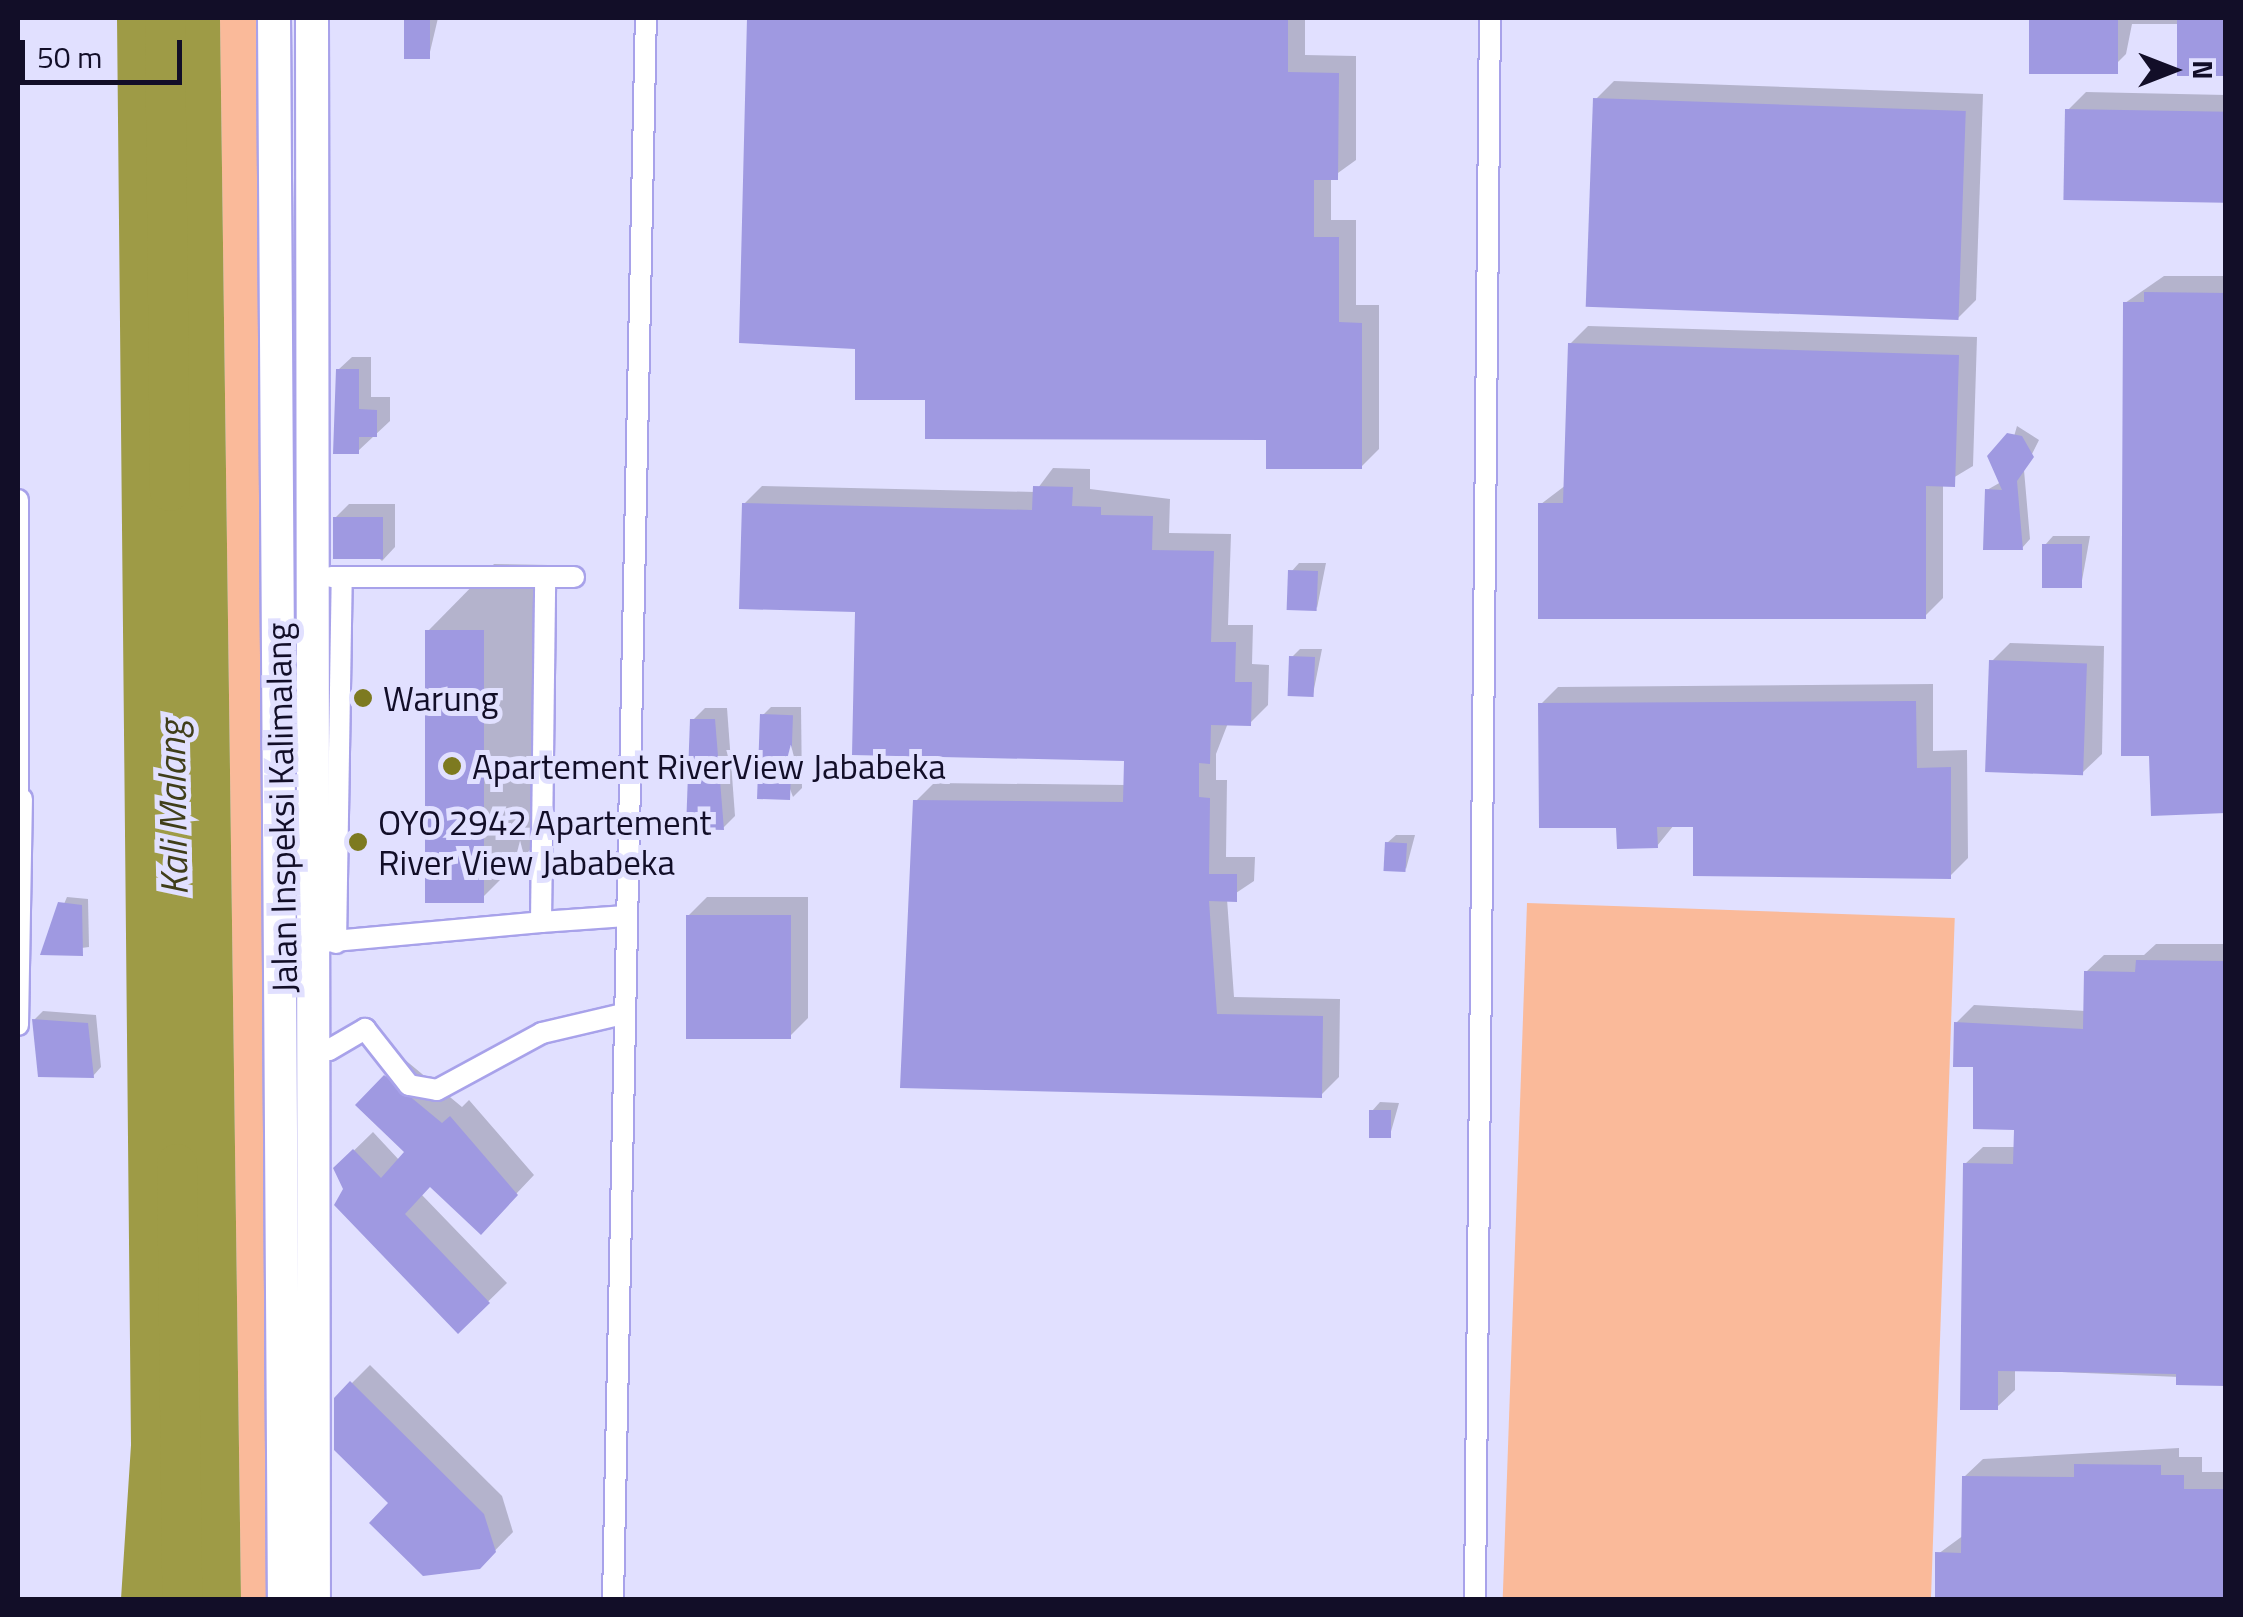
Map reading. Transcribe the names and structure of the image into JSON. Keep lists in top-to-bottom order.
{
  "streets": {
    "main road": ["Jalan Inspeksi Kalimalang"]
  },
  "water": ["Kali Malang"],
  "places": ["Warung", "Apartement RiverView Jababeka", "OYO 2942 Apartement River View Jababeka"],
  "scale_bar": "50 m",
  "north": "right"
}
